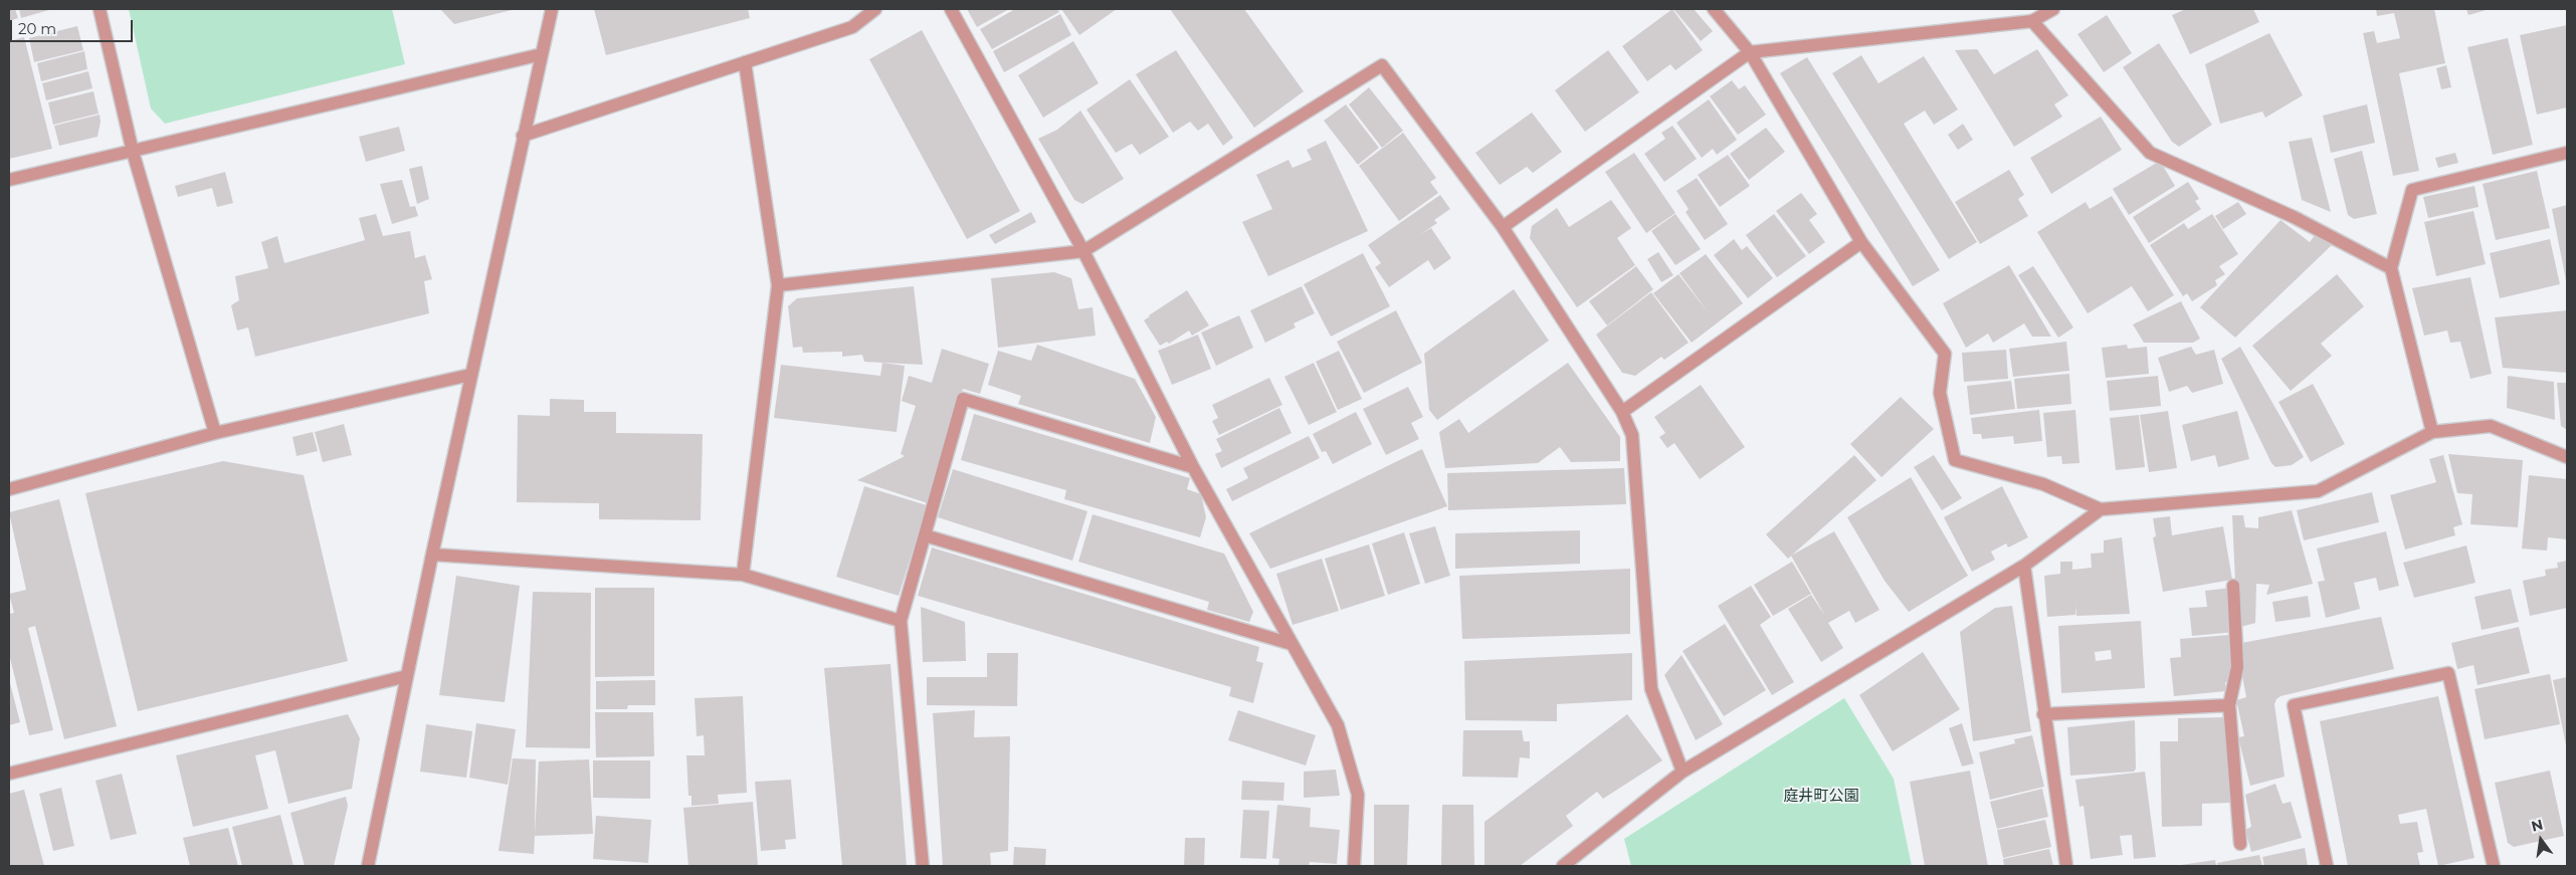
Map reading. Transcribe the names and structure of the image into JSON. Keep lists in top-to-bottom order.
{
  "parks": ["庭井町公園"],
  "scale_bar": "20 m",
  "north": "top"
}
